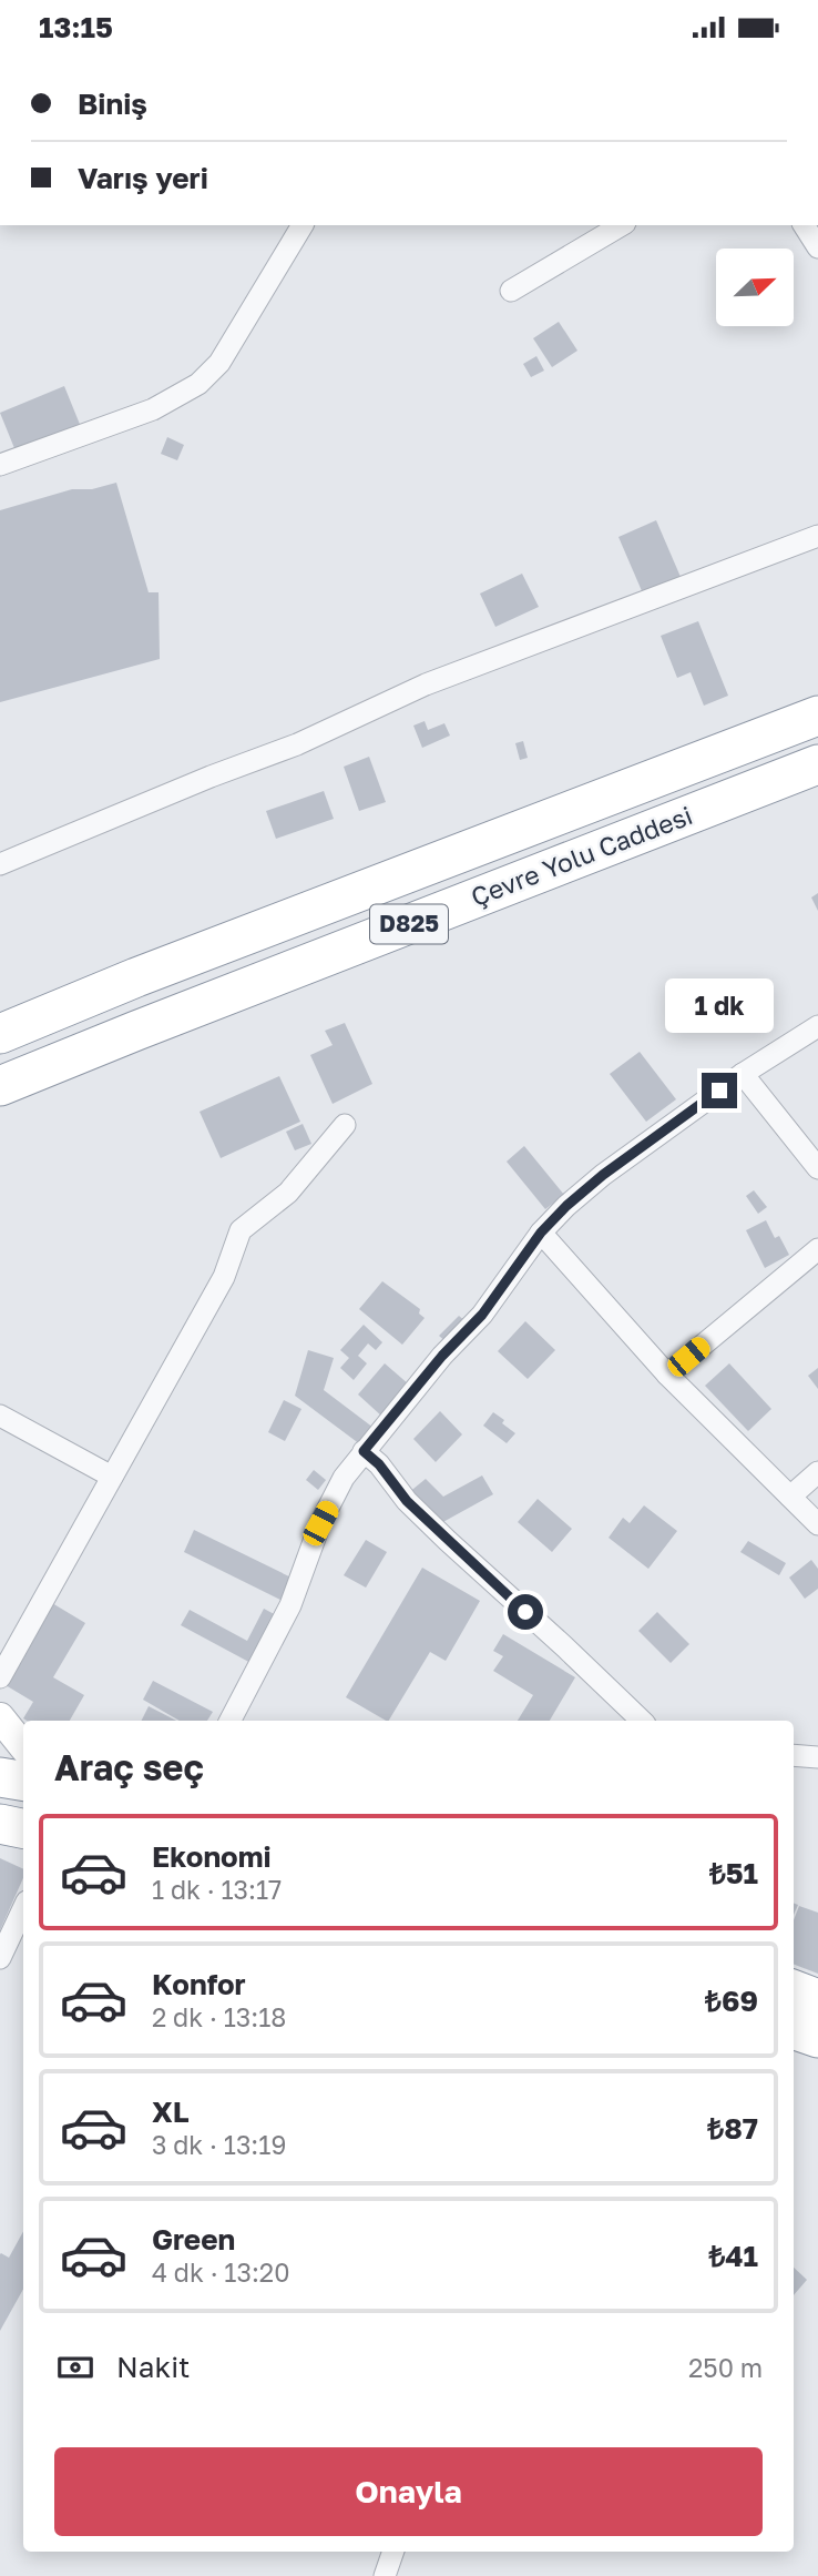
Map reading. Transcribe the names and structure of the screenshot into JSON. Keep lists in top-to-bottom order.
{
  "streets": {
    "highway": ["Çevre Yolu Caddesi", "D825"]
  },
  "north": "top right",
  "page": {
    "status": "13:15",
    "banner": ["Biniş", "Varış yeri"],
    "bubble": "1 dk",
    "heading": "Araç seç",
    "list": [
      {
        "name": "Ekonomi",
        "note": "1 dk · 13:17",
        "value": "₺51"
      },
      {
        "name": "Konfor",
        "note": "2 dk · 13:18",
        "value": "₺69"
      },
      {
        "name": "XL",
        "note": "3 dk · 13:19",
        "value": "₺87"
      },
      {
        "name": "Green",
        "note": "4 dk · 13:20",
        "value": "₺41"
      }
    ],
    "pay": ["Nakit", "250 m"],
    "buttons": "Onayla"
  }
}
